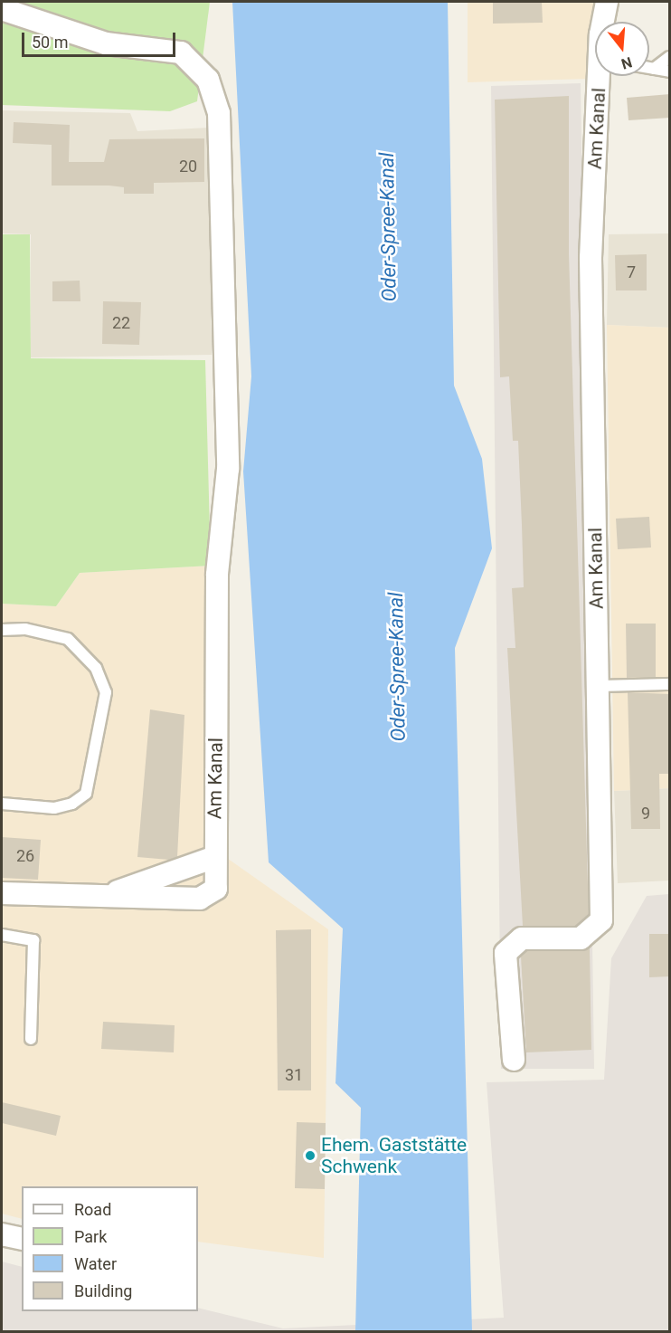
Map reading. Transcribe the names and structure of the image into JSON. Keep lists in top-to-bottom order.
{
  "streets": {
    "street": ["Am Kanal"]
  },
  "water": ["Oder-Spree-Kanal"],
  "places": ["Ehem. Gaststätte Schwenk"],
  "house_numbers": [
    "20",
    "7",
    "22",
    "9",
    "26",
    "31"
  ],
  "legend": [
    "Road",
    "Park",
    "Water",
    "Building"
  ],
  "scale_bar": "50 m",
  "north": "bottom"
}
